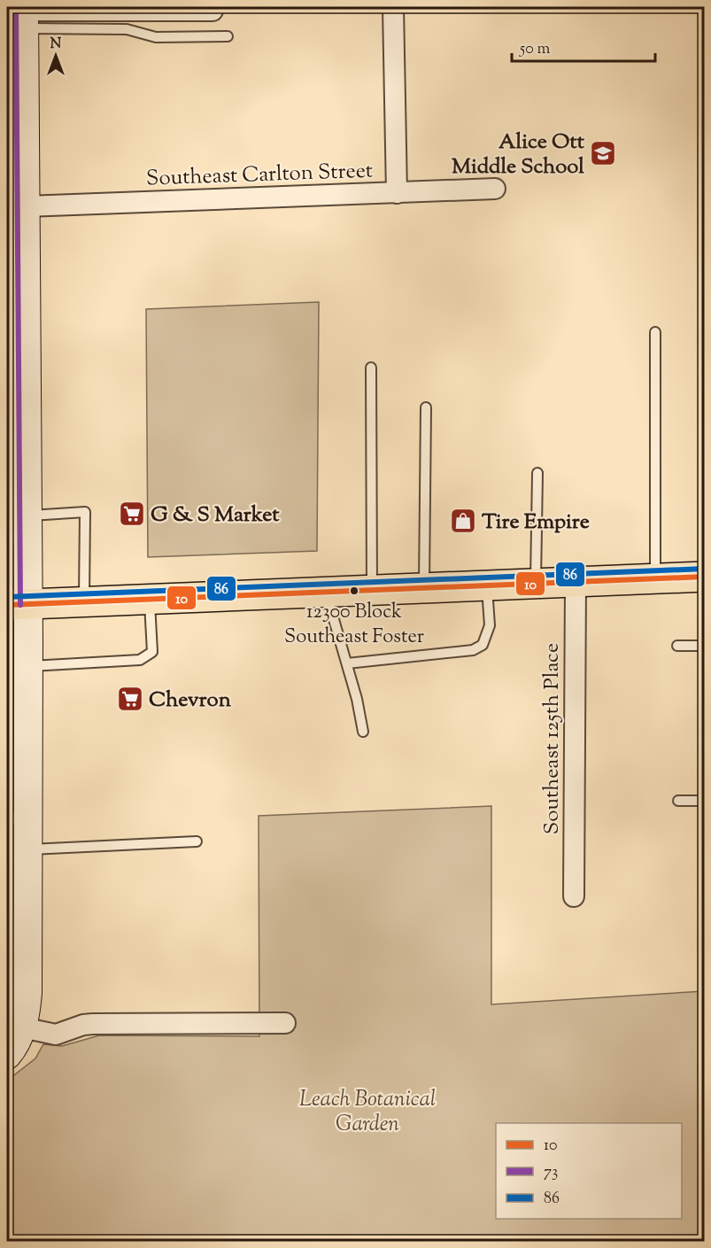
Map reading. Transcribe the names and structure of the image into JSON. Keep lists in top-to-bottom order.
{
  "streets": {
    "street": ["Southeast Carlton Street", "Southeast 125th Place"]
  },
  "parks": ["Leach Botanical Garden"],
  "places": {
    "school or university": ["Alice Ott Middle School"],
    "supermarket": ["G & S Market", "Chevron"],
    "shop": ["Tire Empire"],
    "other": ["12300 Block Southeast Foster"]
  },
  "lines": ["transit line 73", "transit line 86", "transit line 10"],
  "legend": ["10", "73", "86"],
  "scale_bar": "50 m",
  "north": "top"
}
